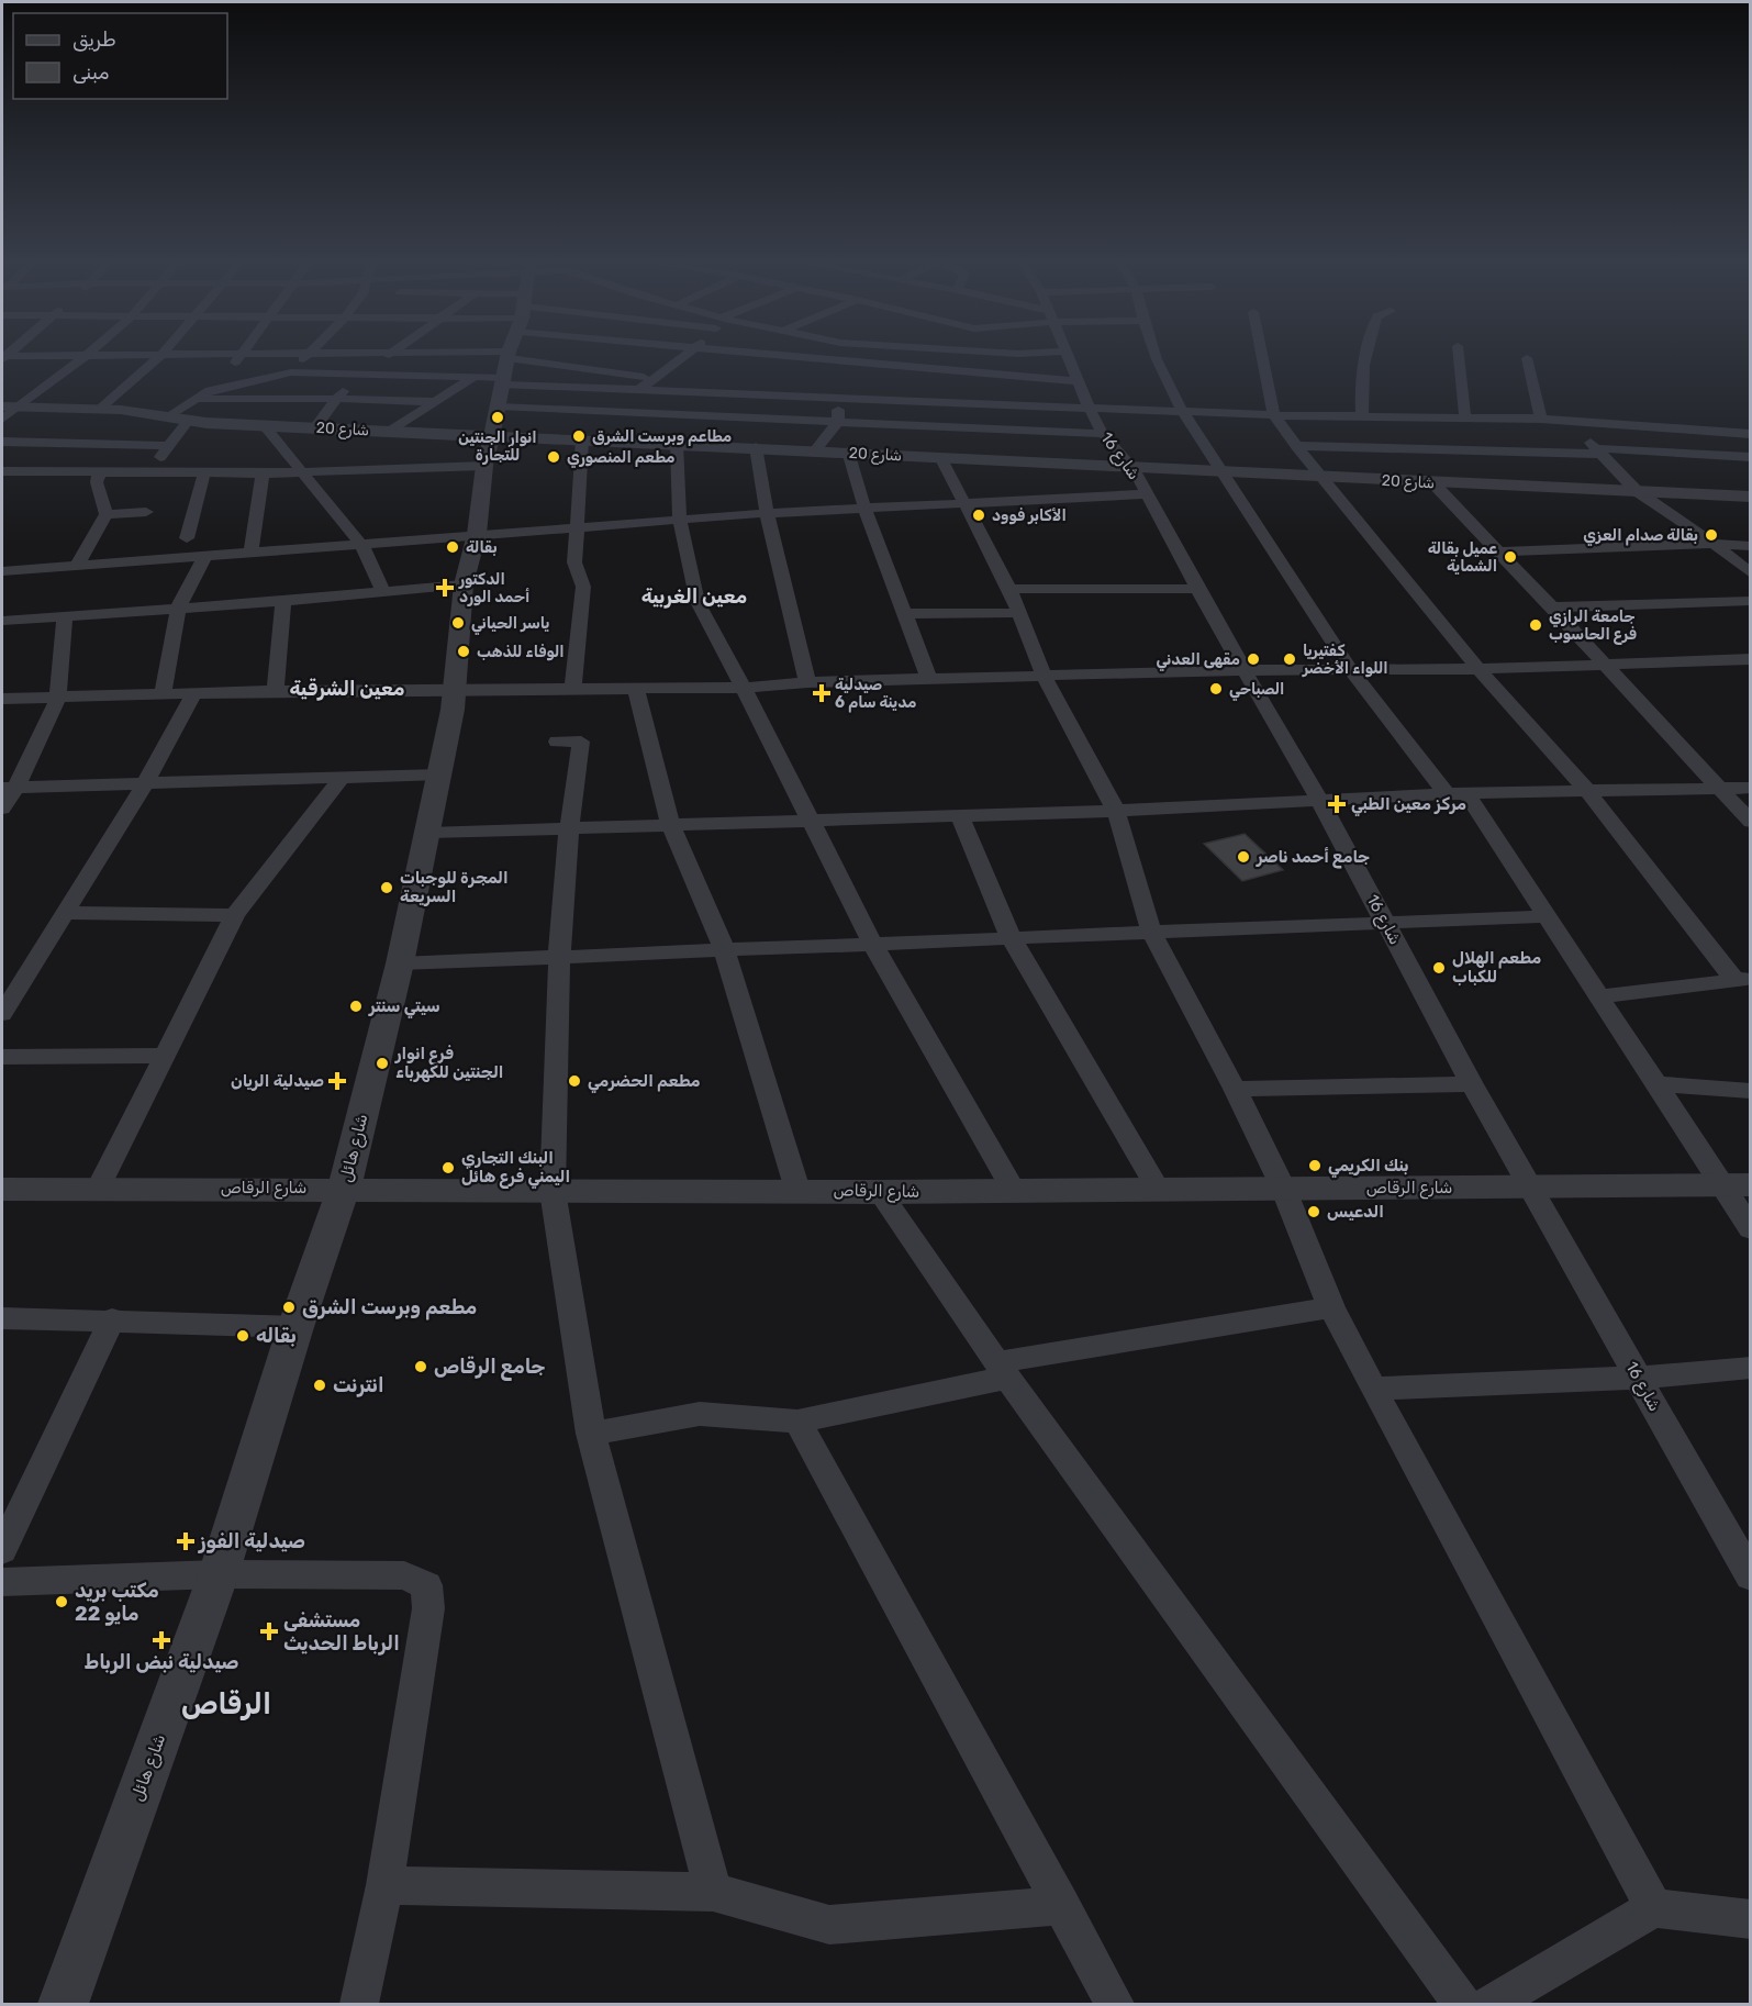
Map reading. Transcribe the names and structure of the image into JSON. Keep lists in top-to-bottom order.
{
  "streets": {
    "street": [
      "شارع 20",
      "شارع 16",
      "شارع هائل",
      "شارع الرقاص"
    ]
  },
  "crossings": [
    ["شارع 20", "شارع 16"],
    ["شارع 20", "شارع هائل"],
    ["شارع 16", "شارع الرقاص"],
    ["شارع هائل", "شارع الرقاص"]
  ],
  "districts": ["معين الغربية", "معين الشرقية", "الرقاص"],
  "places": {
    "other": [
      "انوار الجنتين للتجارة",
      "مطاعم وبرست الشرق",
      "مطعم المنصوري",
      "الأكابر فوود",
      "بقالة صدام العزي",
      "بقالة",
      "عميل بقالة الشماية",
      "ياسر الحياني",
      "جامعة الرازي فرع الحاسوب",
      "الوفاء للذهب",
      "مقهى العدني",
      "كفتيريا اللواء الأخضر",
      "الصباحي",
      "جامع أحمد ناصر",
      "المجرة للوجبات السريعة",
      "مطعم الهلال للكباب",
      "سيتي سنتر",
      "فرع انوار الجنتين للكهرباء",
      "مطعم الحضرمي",
      "بنك الكريمي",
      "البنك التجاري اليمني فرع هائل",
      "الدعيس",
      "مطعم وبرست الشرق",
      "بقاله",
      "جامع الرقاص",
      "انترنت",
      "مكتب بريد 22 مايو"
    ],
    "health": [
      "الدكتور أحمد الورد",
      "صيدلية مدينة سام 6",
      "مركز معين الطبي",
      "صيدلية الريان",
      "صيدلية الفوز",
      "مستشفى الرباط الحديث",
      "صيدلية نبض الرباط"
    ]
  },
  "legend": ["طريق", "مبنى"]
}
